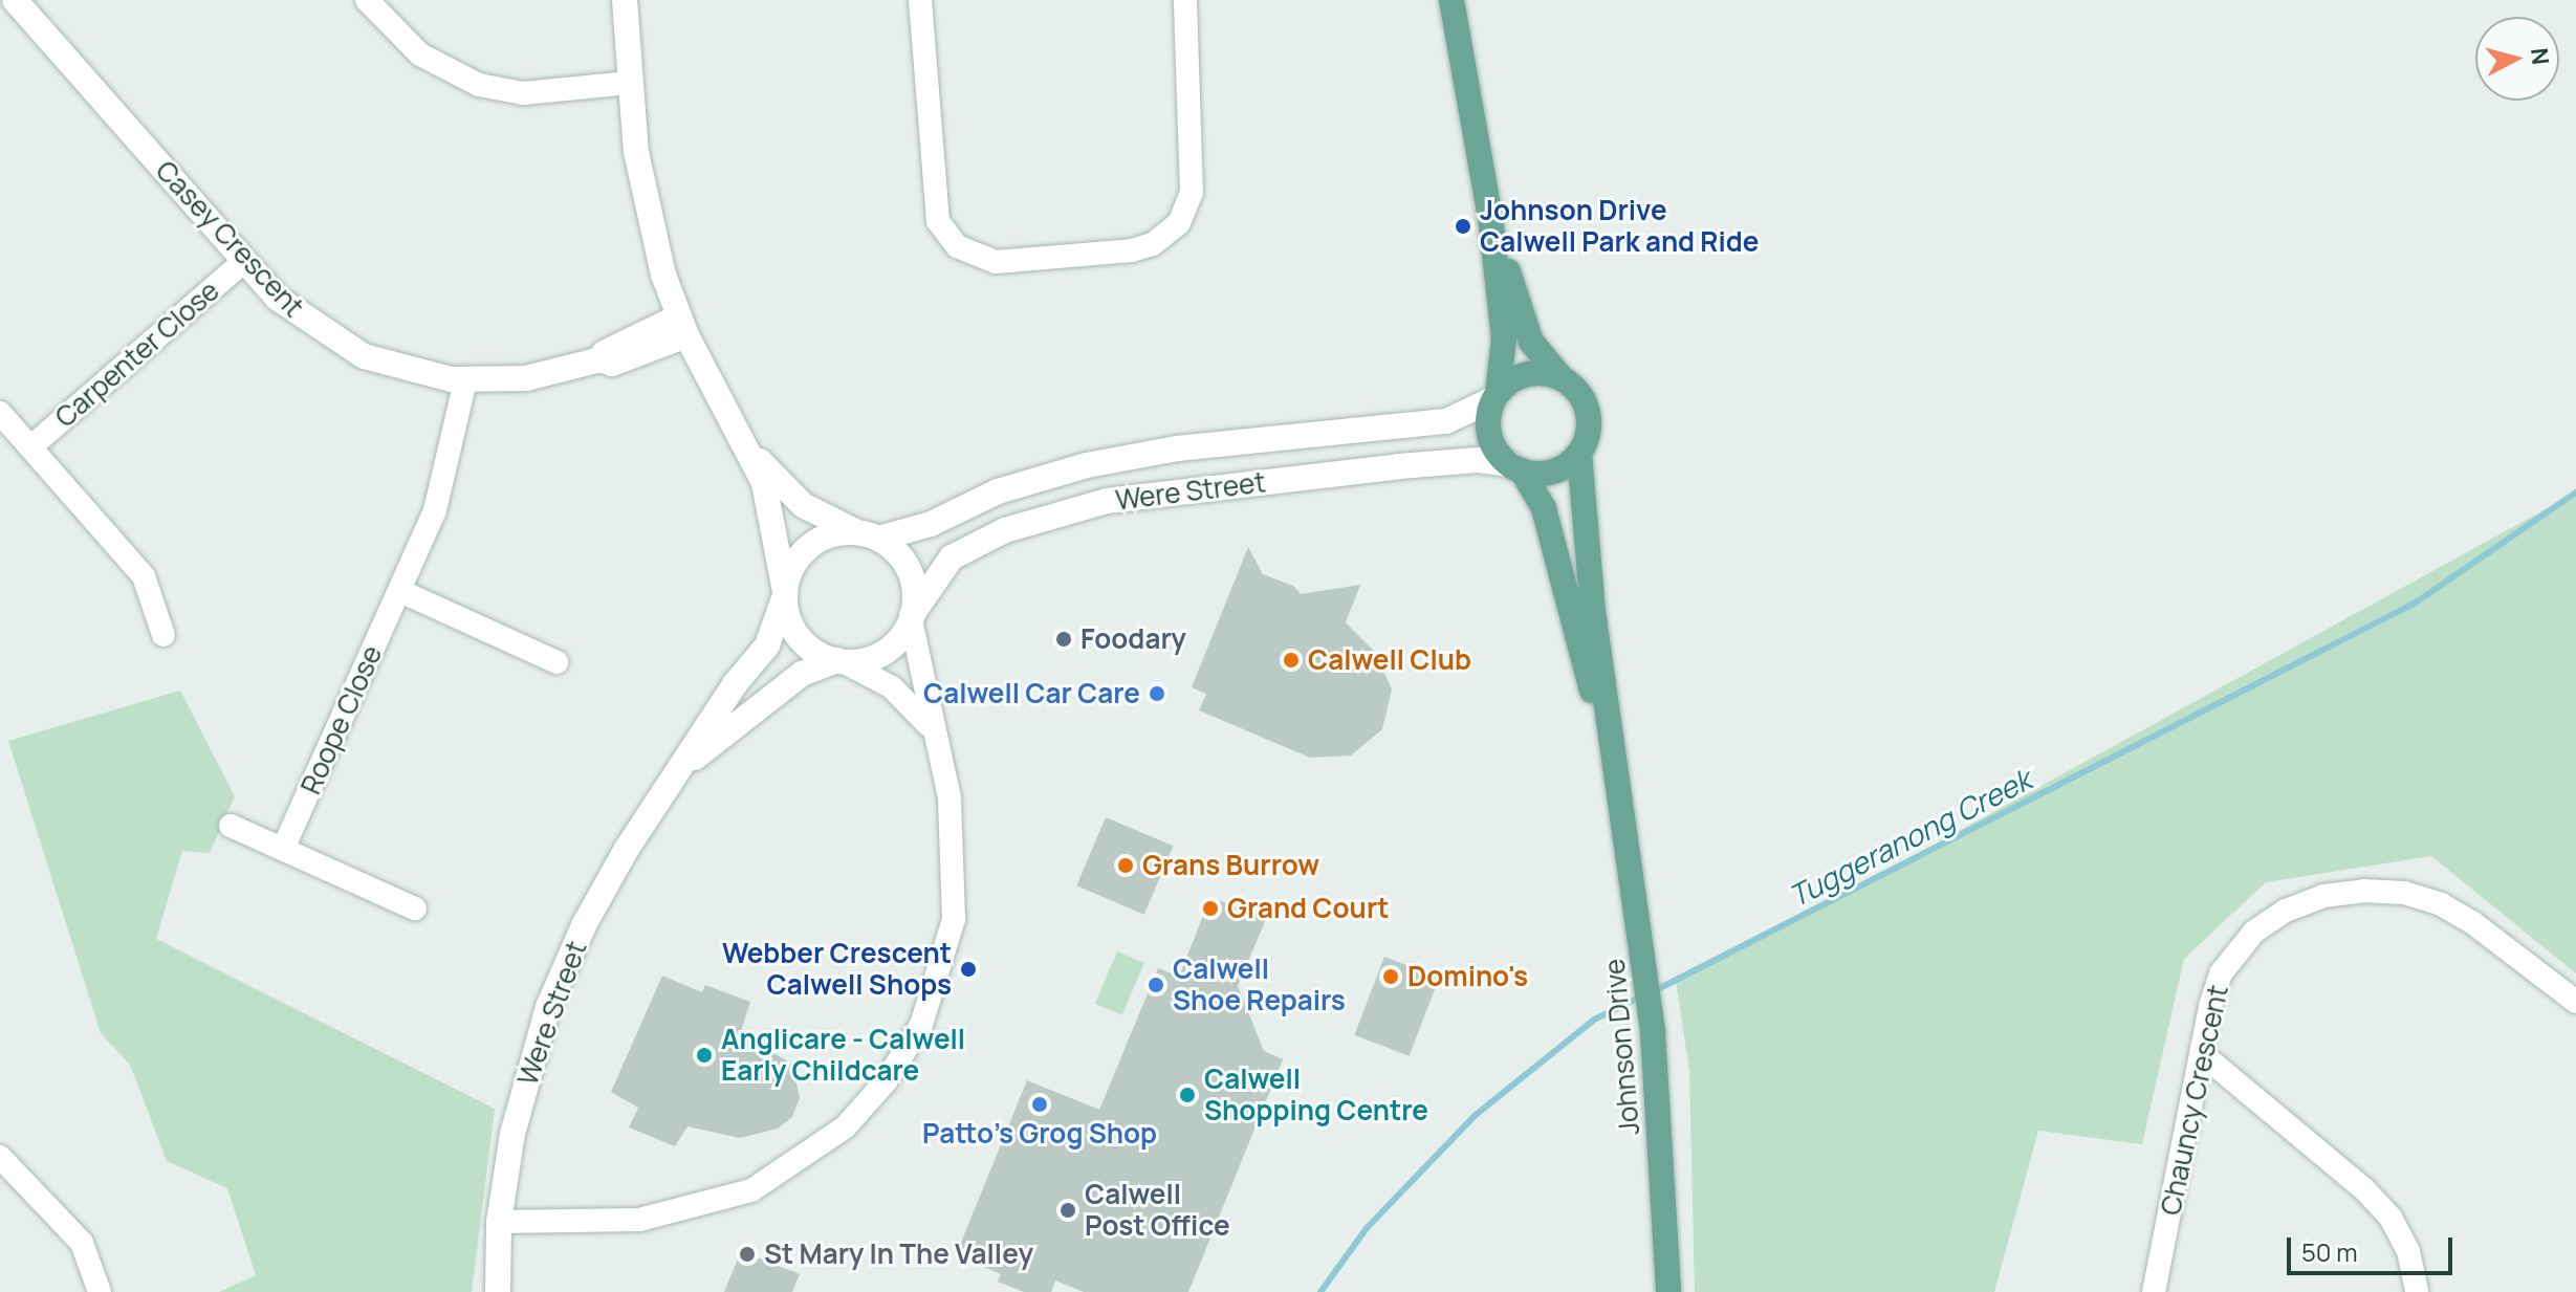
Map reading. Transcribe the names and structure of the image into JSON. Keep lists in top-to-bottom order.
{
  "streets": {
    "main road": ["Johnson Drive"],
    "street": [
      "Casey Crescent",
      "Carpenter Close",
      "Were Street",
      "Roope Close",
      "Chauncy Crescent"
    ]
  },
  "crossings": [
    ["Casey Crescent", "Carpenter Close"],
    ["Casey Crescent", "Roope Close"],
    ["Were Street", "Johnson Drive"]
  ],
  "water": ["Tuggeranong Creek"],
  "places": [
    "Johnson Drive Calwell Park and Ride",
    "Foodary",
    "Calwell Club",
    "Calwell Car Care",
    "Grans Burrow",
    "Grand Court",
    "Webber Crescent Calwell Shops",
    "Domino's",
    "Calwell Shoe Repairs",
    "Anglicare - Calwell Early Childcare",
    "Calwell Shopping Centre",
    "Patto's Grog Shop",
    "Calwell Post Office",
    "St Mary In The Valley"
  ],
  "scale_bar": "50 m",
  "north": "right"
}
